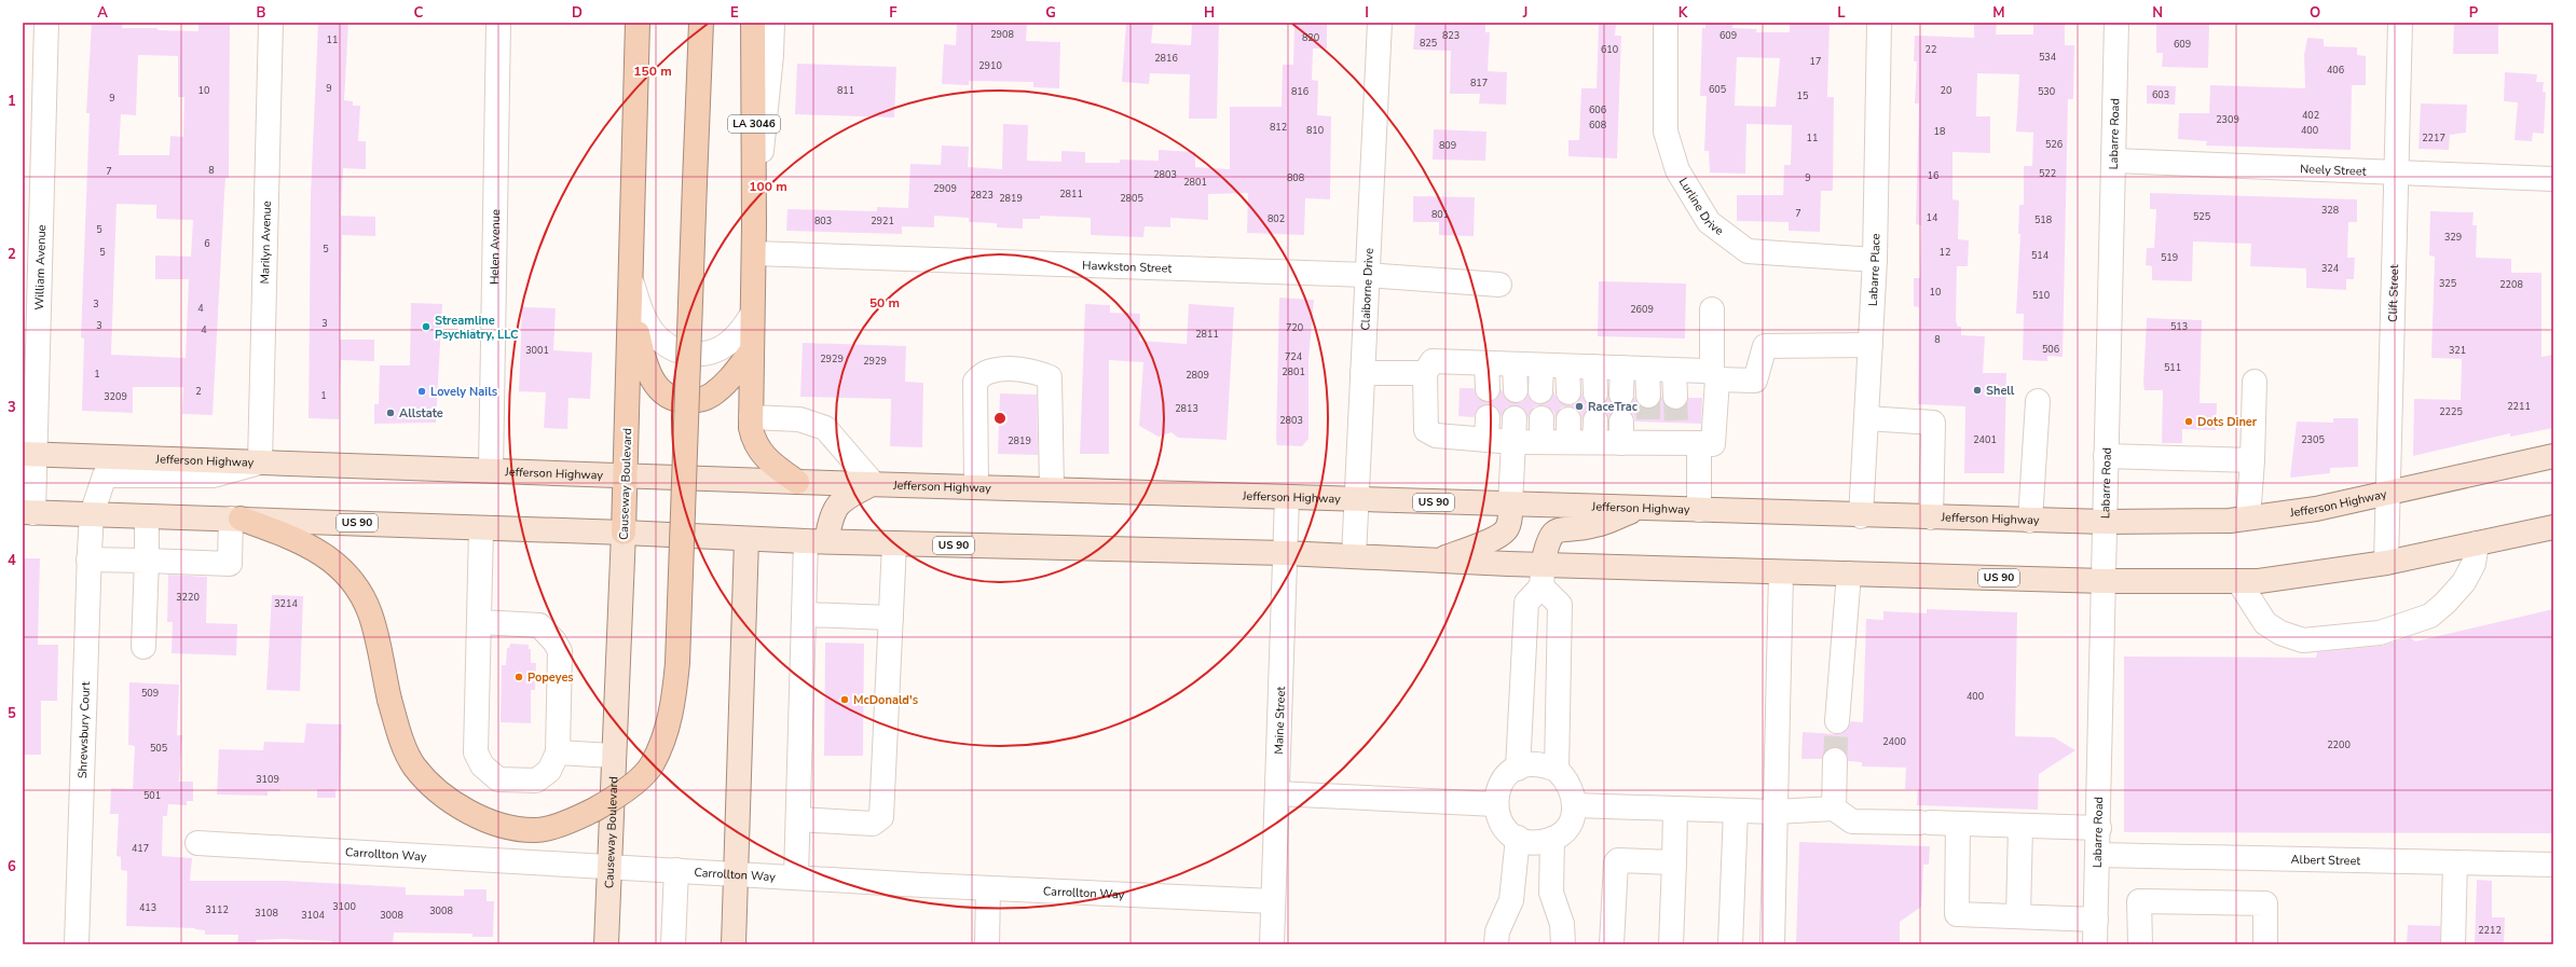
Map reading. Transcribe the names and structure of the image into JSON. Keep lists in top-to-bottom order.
{
  "streets": {
    "highway": ["LA 3046", "Causeway Boulevard"],
    "main road": ["Jefferson Highway", "US 90"],
    "street": [
      "Labarre Road",
      "Neely Street",
      "Lurline Drive",
      "Marilyn Avenue",
      "Helen Avenue",
      "Hawkston Street",
      "William Avenue",
      "Labarre Place",
      "Claiborne Drive",
      "Clift Street",
      "Maine Street",
      "Shrewsbury Court",
      "Carrollton Way",
      "Albert Street"
    ]
  },
  "crossings": [
    ["LA 3046", "Hawkston Street"],
    ["LA 3046", "Jefferson Highway"],
    ["Labarre Road", "Neely Street"],
    ["Labarre Road", "Jefferson Highway"],
    ["Labarre Road", "US 90"],
    ["Labarre Road", "Albert Street"],
    ["Neely Street", "Clift Street"],
    ["Lurline Drive", "Labarre Place"],
    ["Marilyn Avenue", "Jefferson Highway"],
    ["Marilyn Avenue", "Shrewsbury Court"],
    ["Helen Avenue", "Jefferson Highway"],
    ["Hawkston Street", "Claiborne Drive"],
    ["William Avenue", "Jefferson Highway"],
    ["William Avenue", "US 90"],
    ["Labarre Place", "Jefferson Highway"],
    ["Claiborne Drive", "Jefferson Highway"],
    ["Claiborne Drive", "US 90"],
    ["Clift Street", "Jefferson Highway"],
    ["Clift Street", "US 90"],
    ["Jefferson Highway", "Causeway Boulevard"],
    ["Jefferson Highway", "Maine Street"],
    ["Jefferson Highway", "Shrewsbury Court"],
    ["Causeway Boulevard", "US 90"],
    ["Causeway Boulevard", "Carrollton Way"],
    ["US 90", "Maine Street"],
    ["US 90", "Shrewsbury Court"],
    ["Maine Street", "Carrollton Way"]
  ],
  "places": [
    "Streamline Psychiatry, LLC",
    "Shell",
    "Lovely Nails",
    "RaceTrac",
    "Allstate",
    "Dots Diner",
    "Popeyes",
    "McDonald's"
  ],
  "house_numbers": [
    "2908",
    "823",
    "609",
    "820",
    "11",
    "825",
    "609",
    "610",
    "22",
    "534",
    "2816",
    "17",
    "2910",
    "406",
    "817",
    "9",
    "605",
    "10",
    "811",
    "20",
    "816",
    "530",
    "603",
    "15",
    "9",
    "606",
    "402",
    "2309",
    "608",
    "812",
    "810",
    "400",
    "18",
    "11",
    "2217",
    "526",
    "809",
    "8",
    "7",
    "522",
    "2803",
    "16",
    "808",
    "9",
    "2801",
    "2909",
    "2811",
    "2823",
    "2819",
    "2805",
    "328",
    "7",
    "801",
    "525",
    "14",
    "802",
    "518",
    "803",
    "2921",
    "5",
    "329",
    "6",
    "5",
    "5",
    "12",
    "514",
    "519",
    "324",
    "325",
    "2208",
    "10",
    "510",
    "3",
    "4",
    "2609",
    "3",
    "3",
    "513",
    "720",
    "4",
    "2811",
    "8",
    "506",
    "3001",
    "321",
    "724",
    "2929",
    "2929",
    "511",
    "2801",
    "1",
    "2809",
    "2",
    "1",
    "3209",
    "2211",
    "2813",
    "2225",
    "2803",
    "2401",
    "2305",
    "2819",
    "3220",
    "3214",
    "509",
    "400",
    "2400",
    "2200",
    "505",
    "3109",
    "501",
    "417",
    "3100",
    "413",
    "3112",
    "3008",
    "3108",
    "3104",
    "3008",
    "2212"
  ],
  "grid": {
    "columns": [
      "A",
      "B",
      "C",
      "D",
      "E",
      "F",
      "G",
      "H",
      "I",
      "J",
      "K",
      "L",
      "M",
      "N",
      "O",
      "P"
    ],
    "rows": [
      "1",
      "2",
      "3",
      "4",
      "5",
      "6"
    ]
  },
  "rings": ["150 m", "100 m", "50 m"]
}
